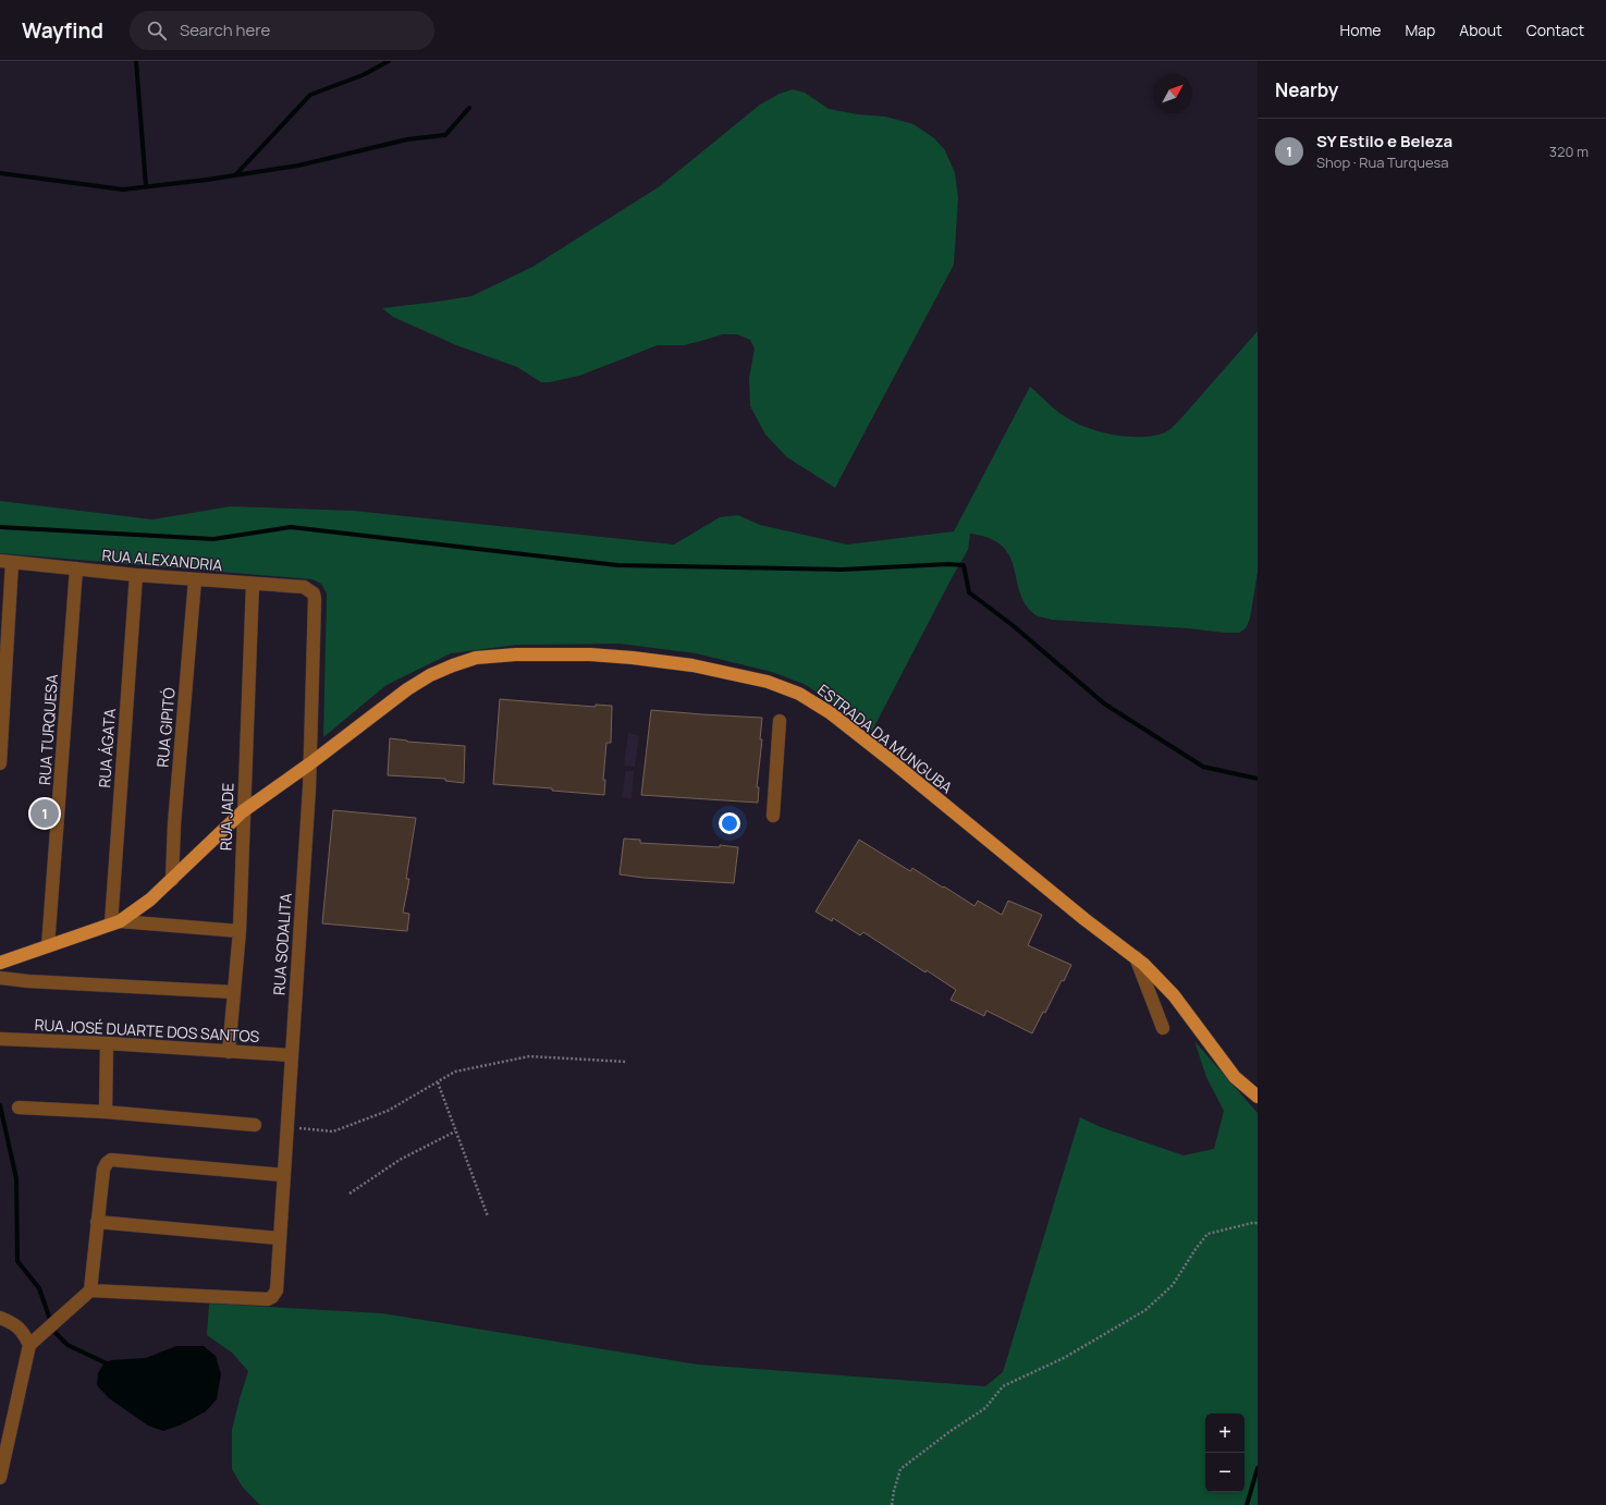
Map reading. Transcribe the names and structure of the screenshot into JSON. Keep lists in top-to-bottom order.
{
  "streets": {
    "main road": ["ESTRADA DA MUNGUBA"],
    "street": [
      "RUA ALEXANDRIA",
      "RUA GIPITÓ",
      "RUA TURQUESA",
      "RUA ÁGATA",
      "RUA JADE",
      "RUA SODALITA",
      "RUA JOSÉ DUARTE DOS SANTOS"
    ]
  },
  "crossings": [
    ["RUA ALEXANDRIA", "RUA GIPITÓ"],
    ["RUA ALEXANDRIA", "RUA TURQUESA"],
    ["RUA ALEXANDRIA", "RUA ÁGATA"],
    ["RUA ALEXANDRIA", "RUA JADE"],
    ["RUA ALEXANDRIA", "RUA SODALITA"],
    ["RUA GIPITÓ", "ESTRADA DA MUNGUBA"],
    ["RUA TURQUESA", "ESTRADA DA MUNGUBA"],
    ["ESTRADA DA MUNGUBA", "RUA ÁGATA"],
    ["ESTRADA DA MUNGUBA", "RUA JADE"],
    ["ESTRADA DA MUNGUBA", "RUA SODALITA"],
    ["RUA JADE", "RUA JOSÉ DUARTE DOS SANTOS"],
    ["RUA SODALITA", "RUA JOSÉ DUARTE DOS SANTOS"]
  ],
  "north": "top right",
  "page": {
    "header": "Wayfind",
    "search": "Search here",
    "nav": [
      "Home",
      "Map",
      "About",
      "Contact"
    ],
    "heading": "Nearby",
    "list": [
      {
        "mark": "1",
        "name": "SY Estilo e Beleza",
        "note": "Shop · Rua Turquesa",
        "value": "320 m"
      }
    ],
    "pins": "1",
    "map_buttons": ["+", "−"]
  }
}
